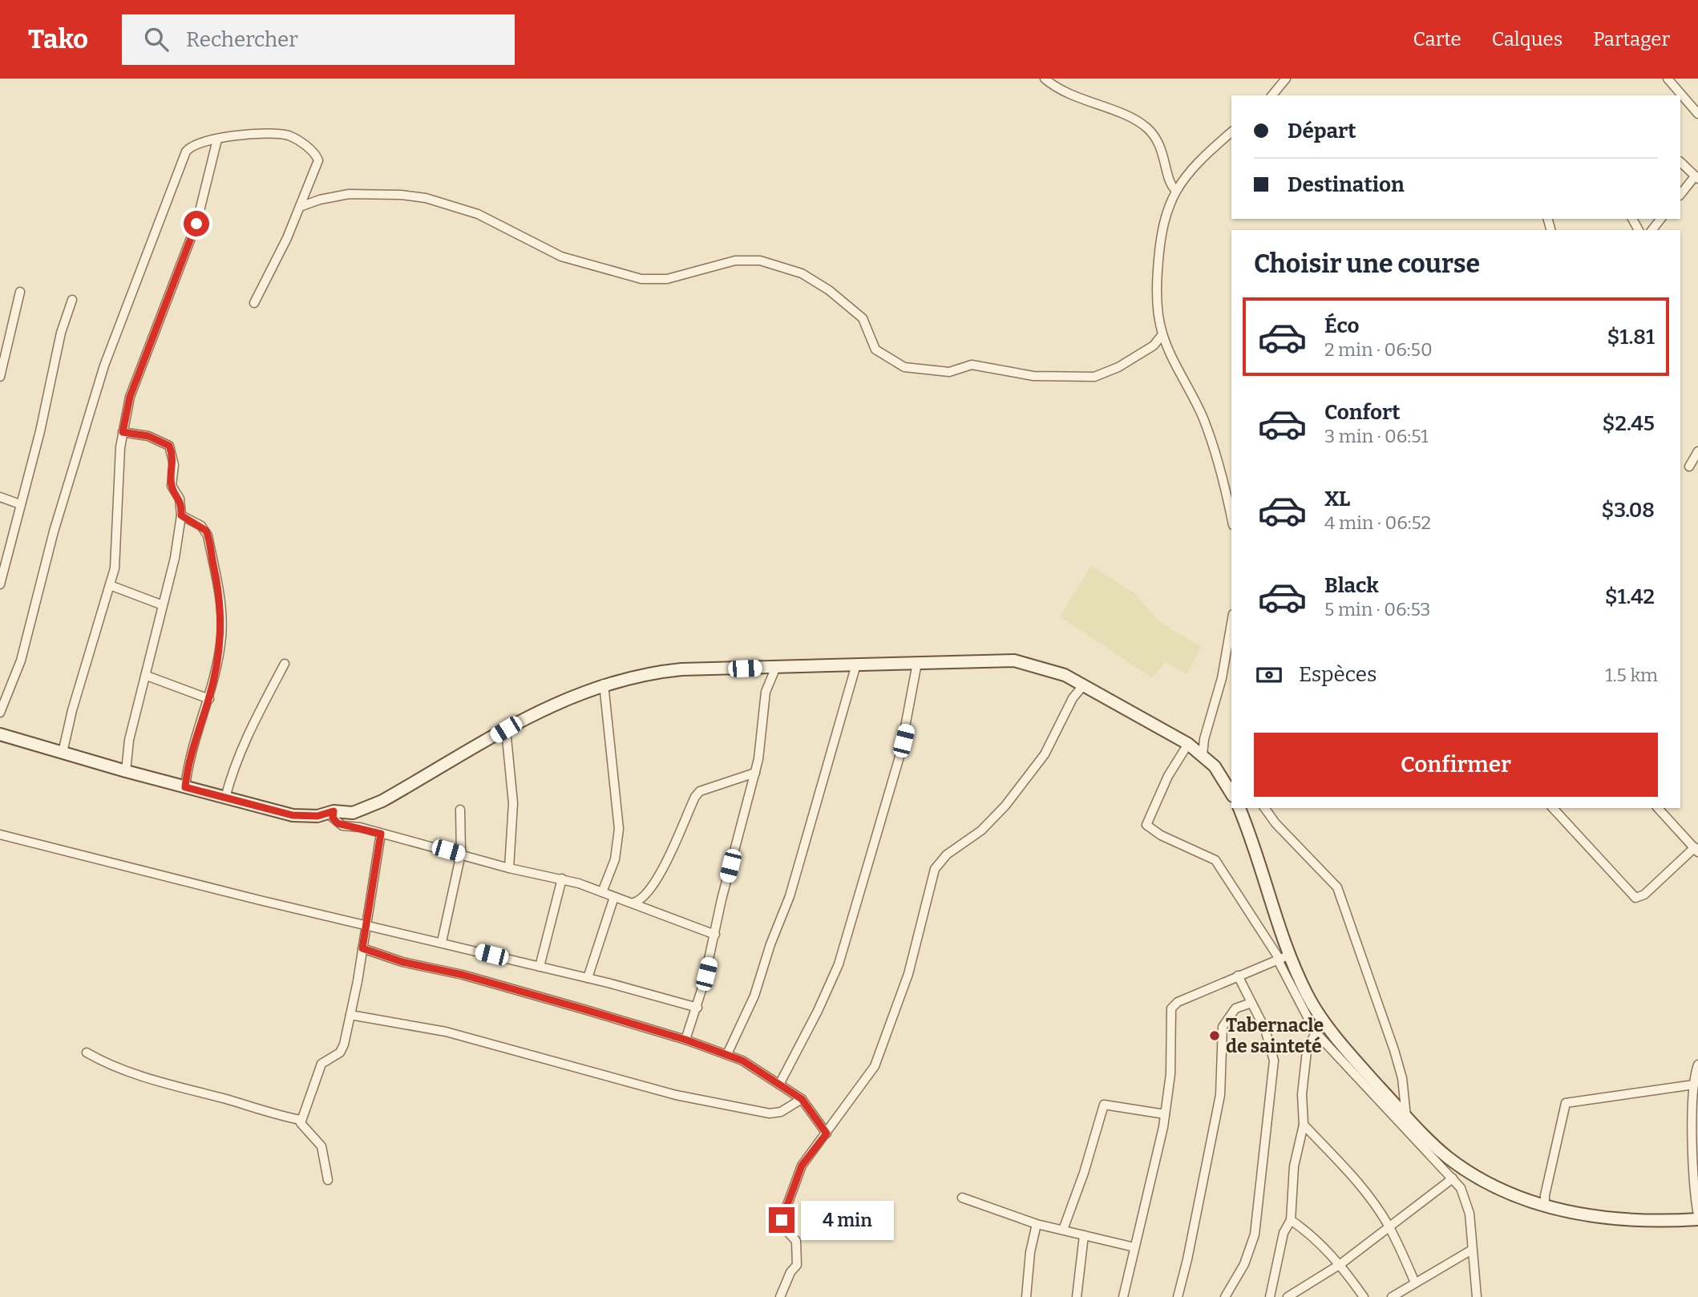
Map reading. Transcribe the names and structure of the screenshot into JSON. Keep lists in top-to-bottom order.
{
  "places": ["Tabernacle de sainteté"],
  "page": {
    "header": "Tako",
    "search": "Rechercher",
    "nav": ["Carte", "Calques", "Partager"],
    "banner": ["Départ", "Destination"],
    "heading": "Choisir une course",
    "list": [
      {
        "name": "Éco",
        "note": "2 min · 06:50",
        "value": "$1.81"
      },
      {
        "name": "Confort",
        "note": "3 min · 06:51",
        "value": "$2.45"
      },
      {
        "name": "XL",
        "note": "4 min · 06:52",
        "value": "$3.08"
      },
      {
        "name": "Black",
        "note": "5 min · 06:53",
        "value": "$1.42"
      }
    ],
    "pay": ["Espèces", "1.5 km"],
    "buttons": "Confirmer",
    "bubble": "4 min"
  }
}
